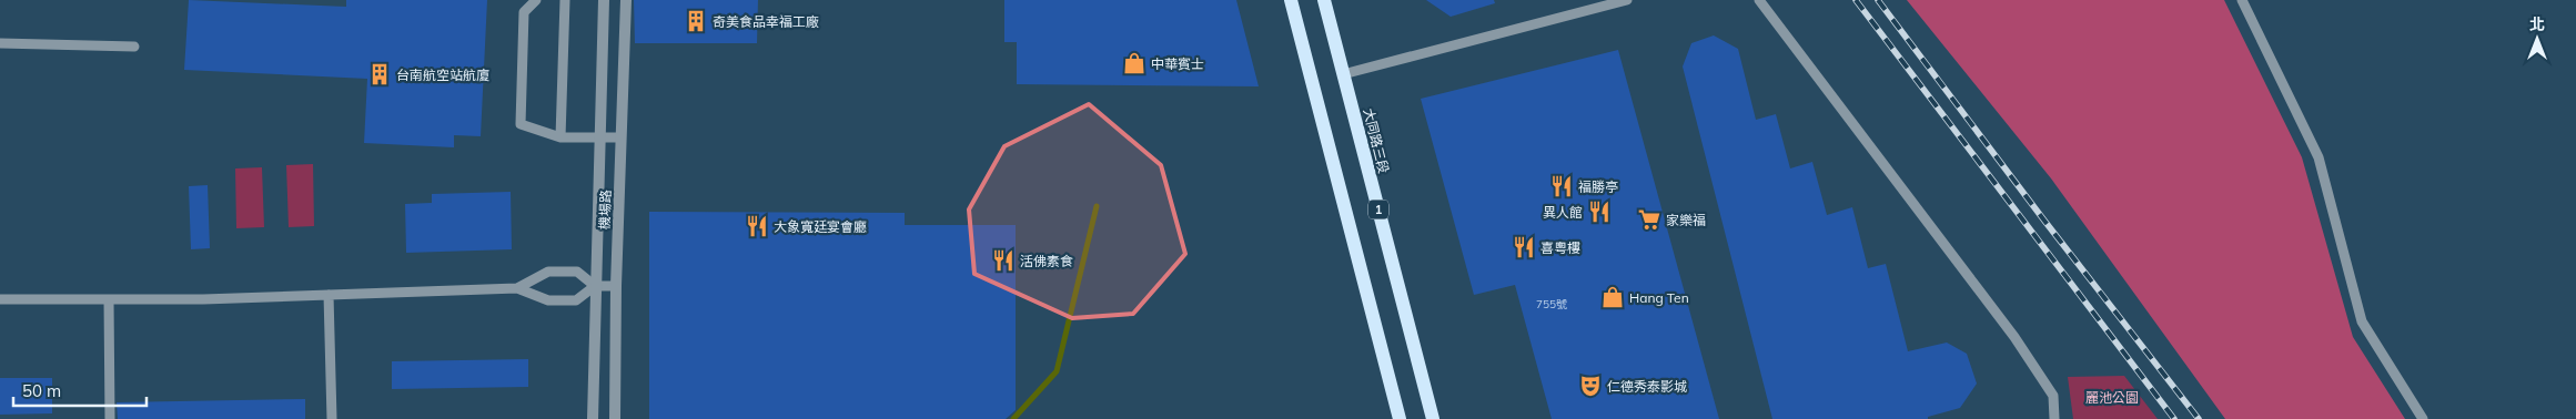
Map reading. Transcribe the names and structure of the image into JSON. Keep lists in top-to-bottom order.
{
  "streets": {
    "main road": ["大同路三段", "1"],
    "street": ["機場路"]
  },
  "parks": ["麗池公園"],
  "places": {
    "building": ["奇美食品幸福工廠", "台南航空站航廈"],
    "shop": ["中華賓士", "Hang Ten"],
    "restaurant": [
      "福勝亭",
      "異人館",
      "大象寬廷宴會廳",
      "喜粵樓",
      "活佛素食"
    ],
    "supermarket": ["家樂福"],
    "theatre": ["仁德秀泰影城"]
  },
  "house_numbers": ["755號"],
  "scale_bar": "50 m",
  "north": "top"
}
